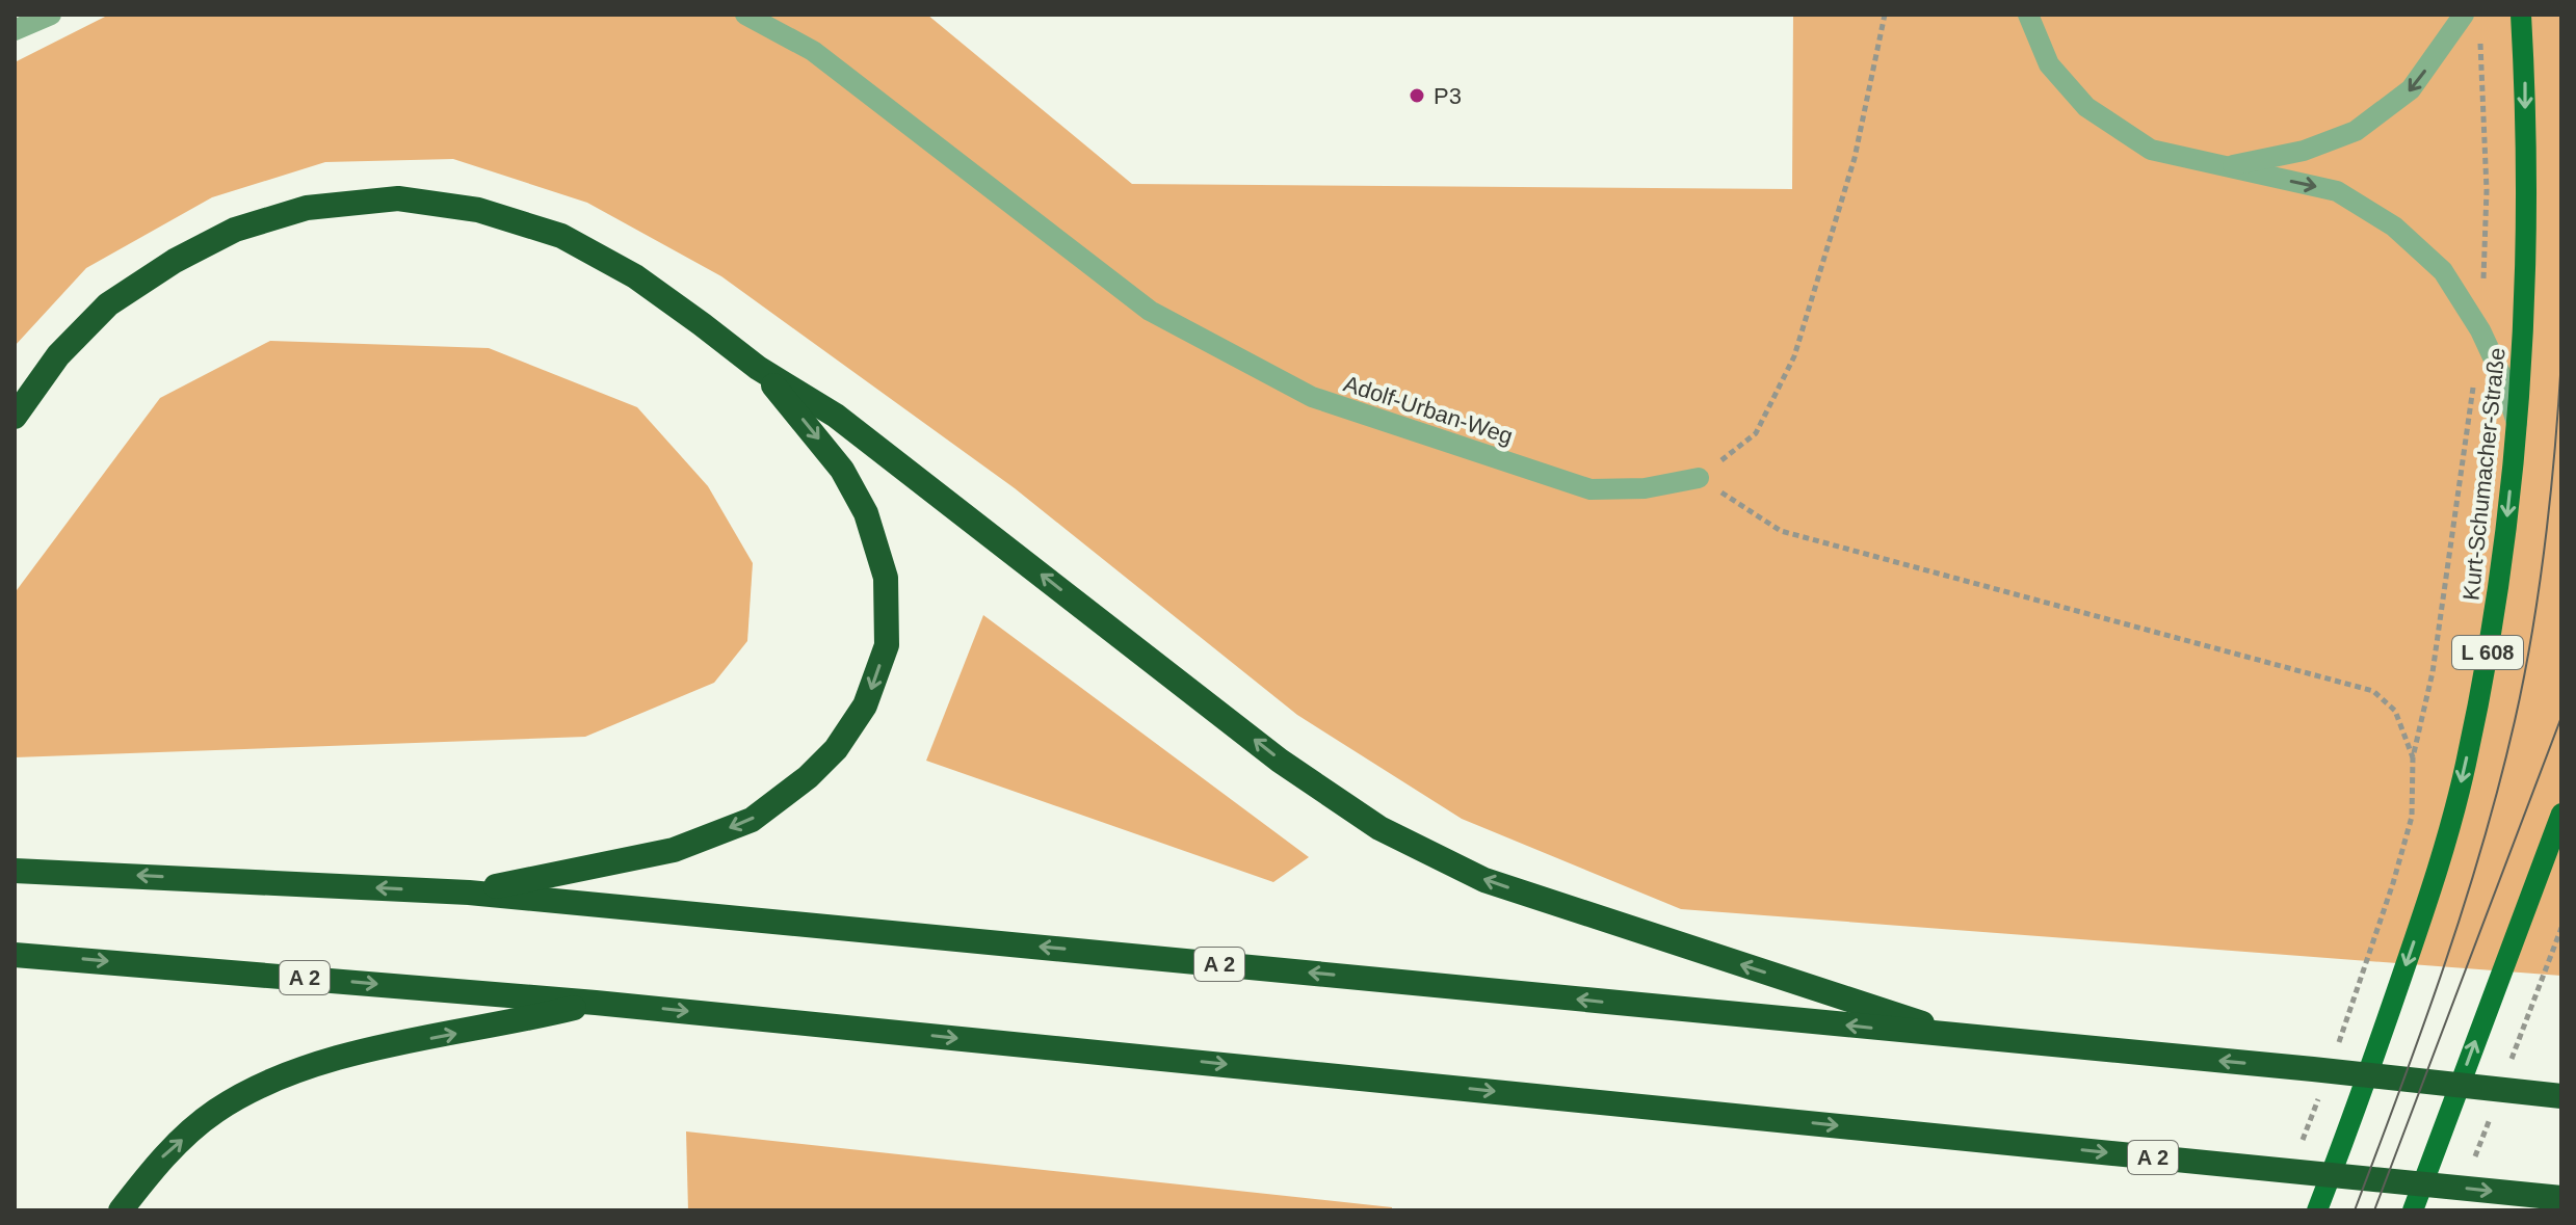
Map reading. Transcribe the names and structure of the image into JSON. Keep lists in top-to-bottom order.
{
  "streets": {
    "highway": ["A 2"],
    "main road": ["Kurt-Schumacher-Straße", "L 608"],
    "street": ["Adolf-Urban-Weg"]
  },
  "places": ["P3"]
}
